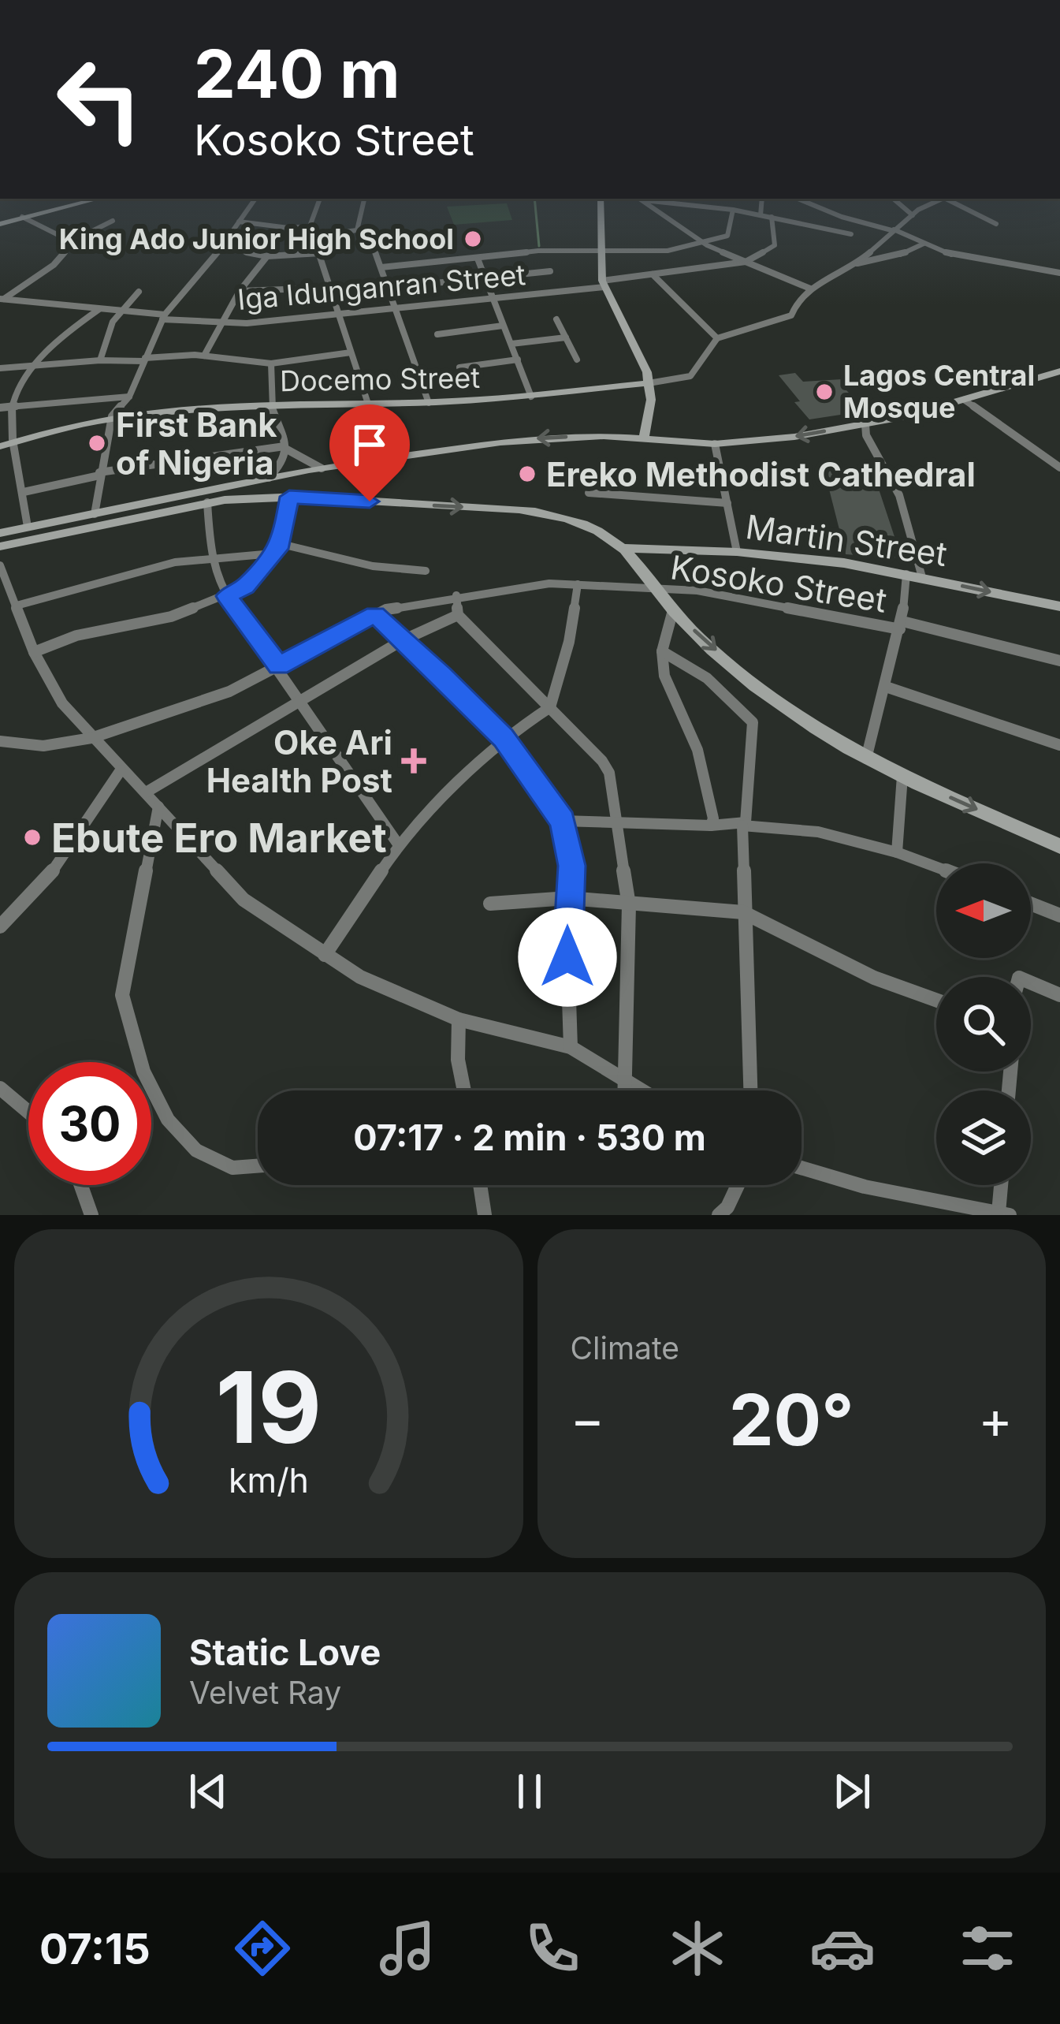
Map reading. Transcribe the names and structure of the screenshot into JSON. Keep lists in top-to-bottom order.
{
  "streets": {
    "main road": ["Docemo Street", "Martin Street"],
    "street": ["Iga Idunganran Street", "Kosoko Street"]
  },
  "places": {
    "other": [
      "King Ado Junior High School",
      "Lagos Central Mosque",
      "First Bank of Nigeria",
      "Ereko Methodist Cathedral",
      "Ebute Ero Market"
    ],
    "health": ["Oke Ari Health Post"]
  },
  "north": "left",
  "page": {
    "turn": ["240 m", "Kosoko Street"],
    "limit": "30",
    "trip": "07:17 · 2 min · 530 m",
    "tile": "Climate",
    "heat": ["−", "20°", "+"],
    "song": ["Static Love", "Velvet Ray"],
    "tabs": "07:15",
    "gauge": ["19", "km/h"]
  }
}
